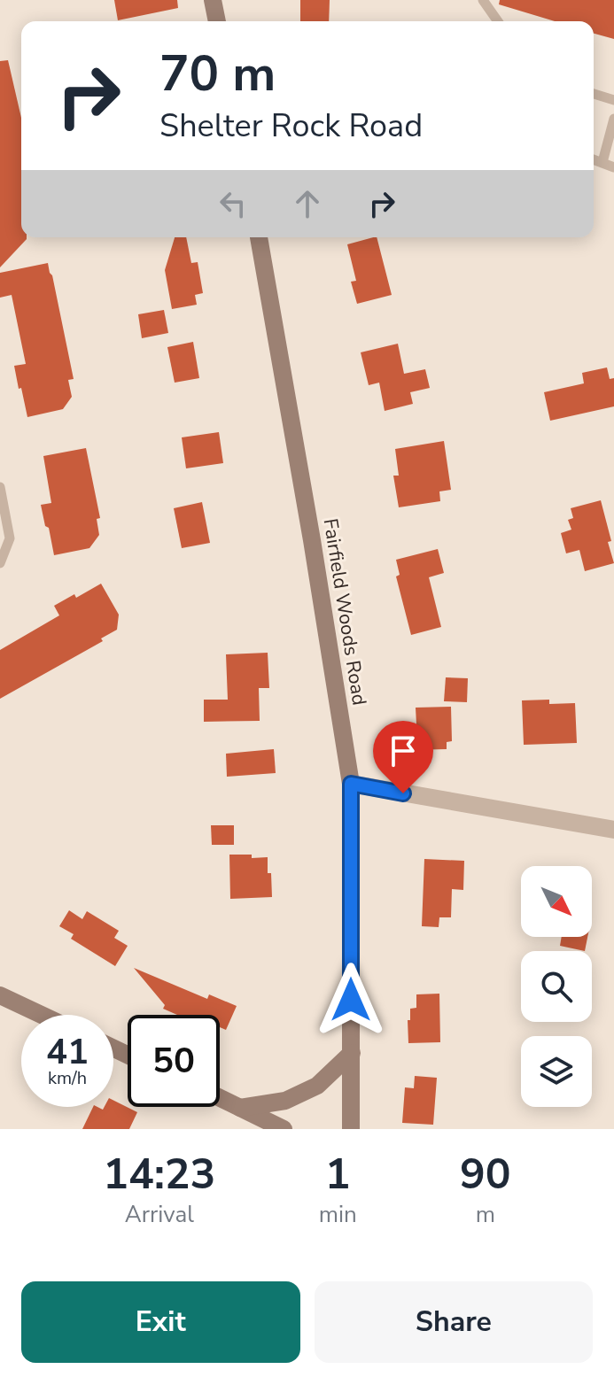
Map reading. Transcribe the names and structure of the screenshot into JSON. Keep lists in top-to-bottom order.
{
  "streets": {
    "main road": ["Fairfield Woods Road"]
  },
  "north": "bottom right",
  "page": {
    "turn": ["70 m", "Shelter Rock Road"],
    "speed": "41 km/h",
    "limit": "50",
    "eta": [
      "14:23",
      "Arrival",
      "1",
      "min",
      "90",
      "m"
    ],
    "buttons": ["Exit", "Share"]
  }
}
